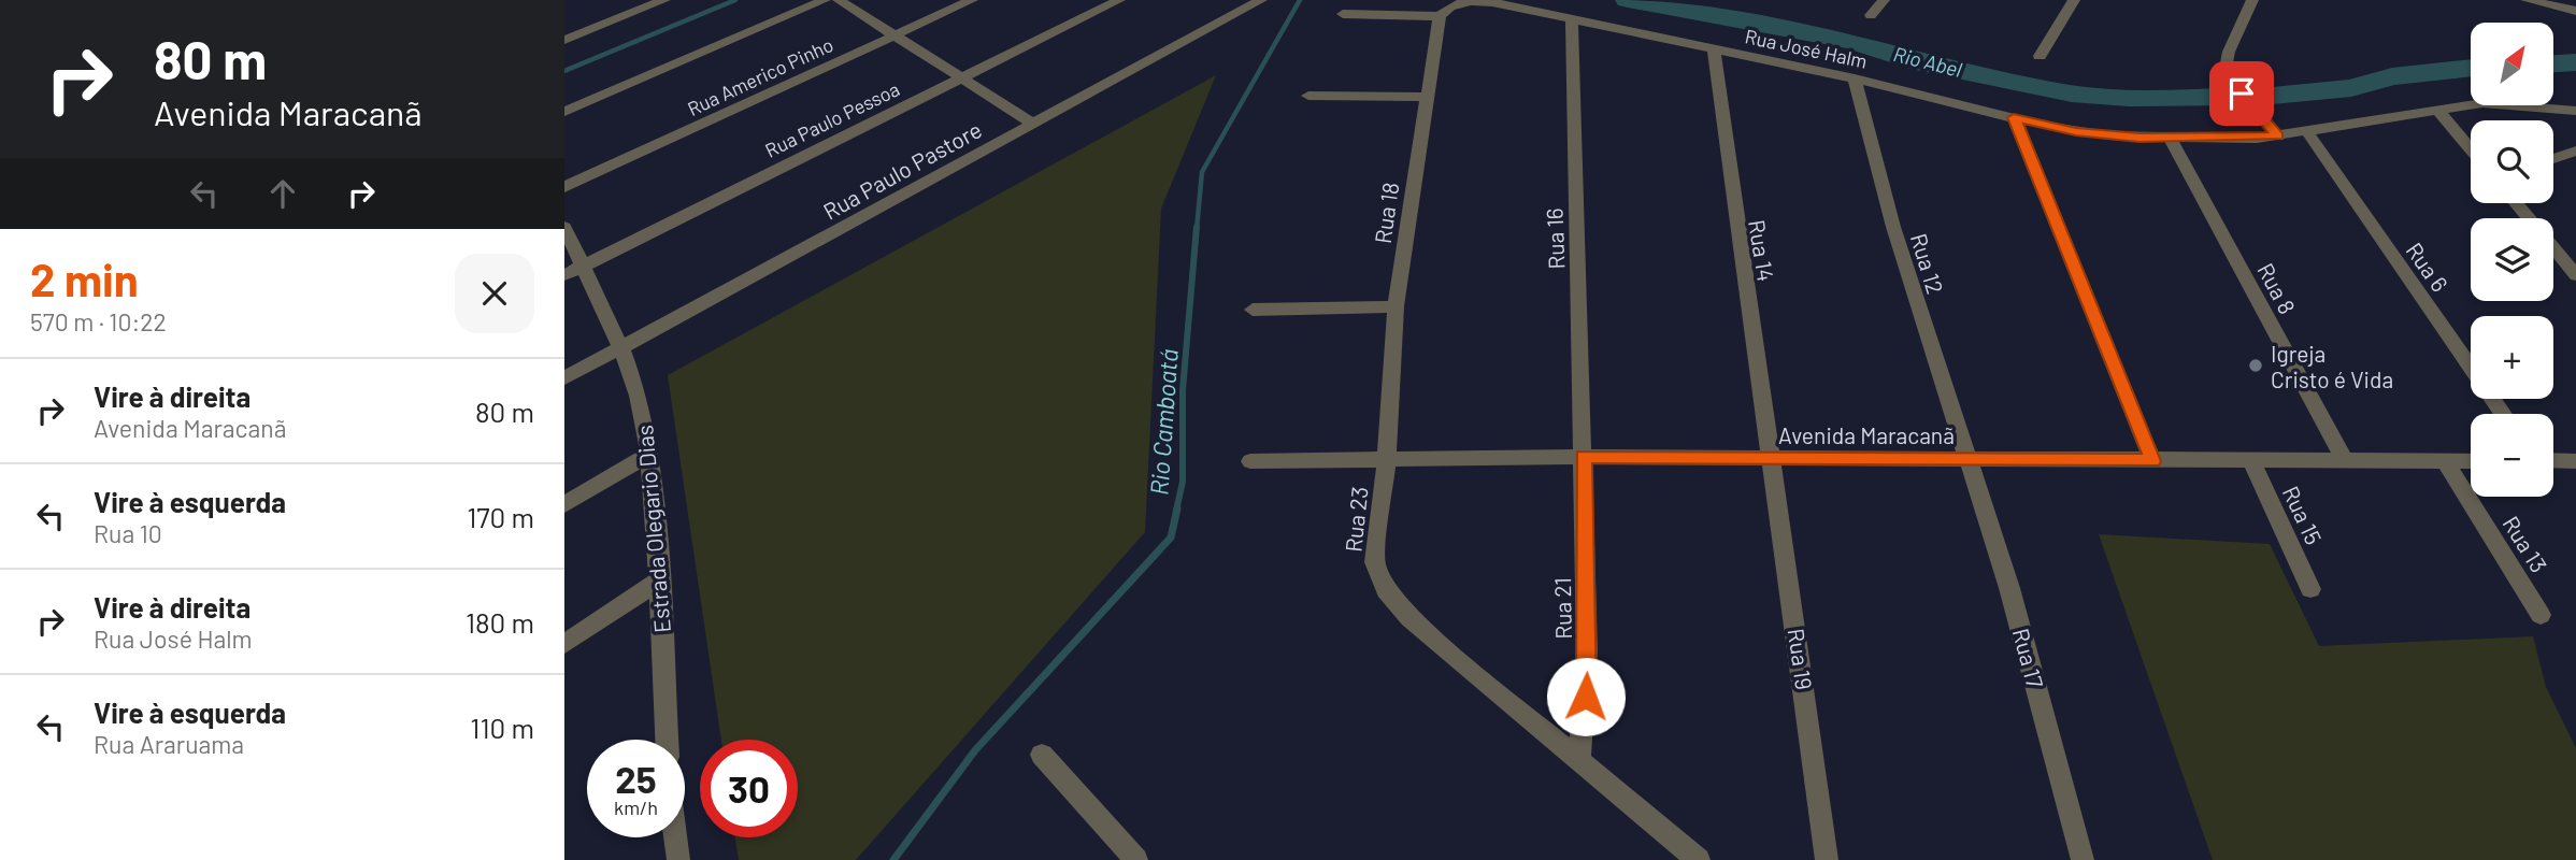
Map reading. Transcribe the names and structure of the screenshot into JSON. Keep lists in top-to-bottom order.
{
  "streets": {
    "street": [
      "Rua José Halm",
      "Rua Americo Pinho",
      "Rua Paulo Pessoa",
      "Rua Paulo Pastore",
      "Rua 18",
      "Rua 16",
      "Rua 14",
      "Rua 12",
      "Rua 6",
      "Rua 8",
      "Avenida Maracanã",
      "Rua 15",
      "Rua 23",
      "Estrada Olegario Dias",
      "Rua 13",
      "Rua 21",
      "Rua 17",
      "Rua 19"
    ]
  },
  "crossings": [
    ["Rua José Halm", "Rua 16"],
    ["Rua José Halm", "Rua 14"],
    ["Rua José Halm", "Rua 12"],
    ["Rua José Halm", "Rua 6"],
    ["Rua José Halm", "Rua 8"],
    ["Rua Paulo Pessoa", "Estrada Olegario Dias"],
    ["Rua Paulo Pastore", "Estrada Olegario Dias"],
    ["Rua 18", "Avenida Maracanã"],
    ["Rua 18", "Rua 23"],
    ["Rua 16", "Avenida Maracanã"],
    ["Rua 16", "Rua 21"],
    ["Rua 14", "Avenida Maracanã"],
    ["Rua 14", "Rua 19"],
    ["Rua 12", "Avenida Maracanã"],
    ["Rua 12", "Rua 17"],
    ["Rua 8", "Avenida Maracanã"],
    ["Avenida Maracanã", "Rua 15"],
    ["Avenida Maracanã", "Rua 23"],
    ["Avenida Maracanã", "Rua 13"],
    ["Avenida Maracanã", "Rua 21"],
    ["Avenida Maracanã", "Rua 17"],
    ["Avenida Maracanã", "Rua 19"],
    ["Rua 23", "Rua 21"]
  ],
  "water": ["Rio Abel", "Rio Camboatá"],
  "places": ["Igreja Cristo é Vida"],
  "north": "top right",
  "page": {
    "turn": ["80 m", "Avenida Maracanã"],
    "map_buttons": ["+", "−"],
    "heading": ["2 min", "570 m · 10:22"],
    "list": [
      {
        "name": "Vire à direita",
        "note": "Avenida Maracanã",
        "value": "80 m"
      },
      {
        "name": "Vire à esquerda",
        "note": "Rua 10",
        "value": "170 m"
      },
      {
        "name": "Vire à direita",
        "note": "Rua José Halm",
        "value": "180 m"
      },
      {
        "name": "Vire à esquerda",
        "note": "Rua Araruama",
        "value": "110 m"
      }
    ],
    "speed": "25 km/h",
    "limit": "30"
  }
}
